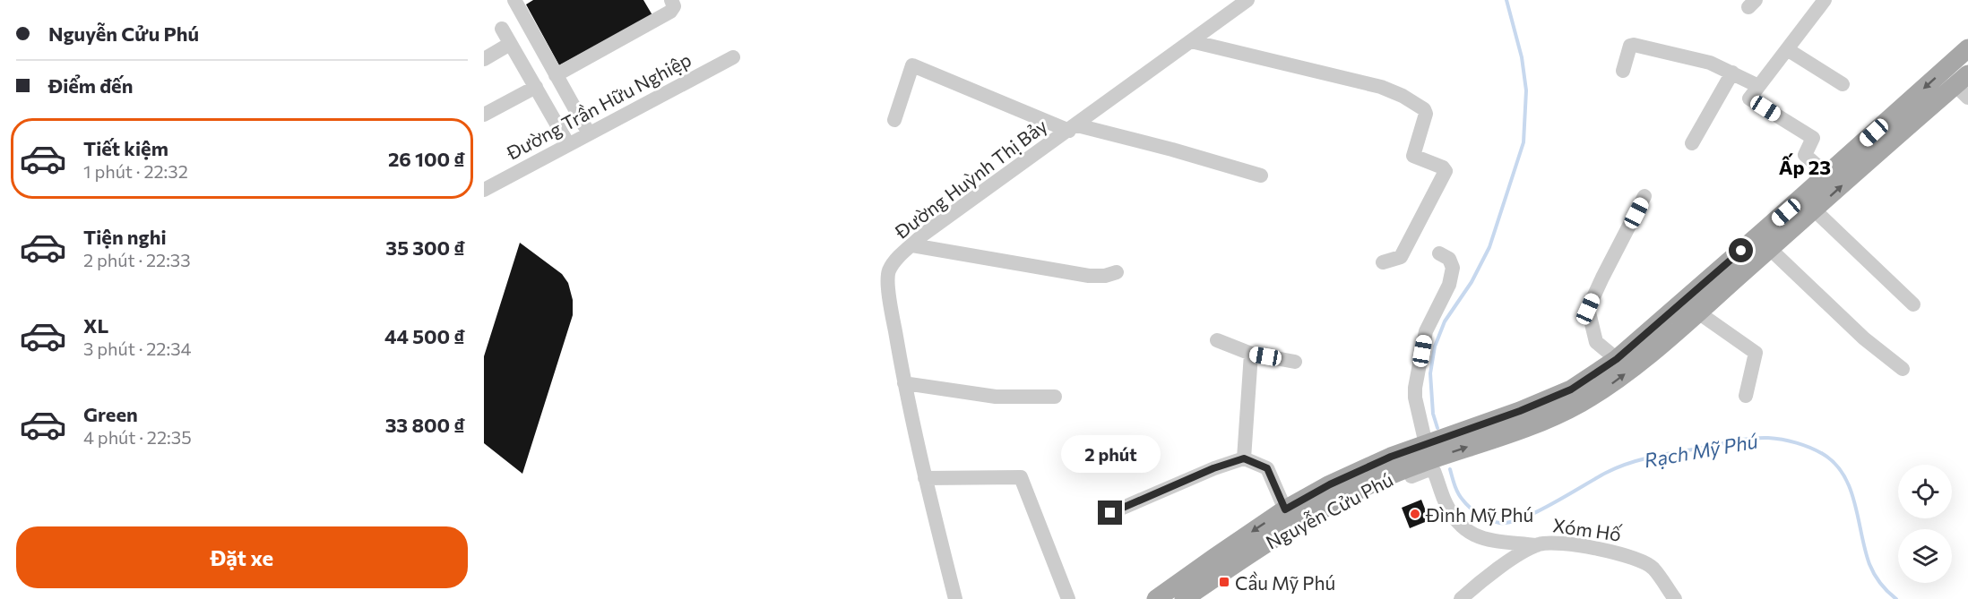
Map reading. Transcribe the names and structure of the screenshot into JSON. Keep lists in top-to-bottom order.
{
  "streets": {
    "main road": ["Nguyễn Cửu Phú"],
    "street": ["Đường Trần Hữu Nghiệp", "Đường Huỳnh Thị Bảy", "Xóm Hố"]
  },
  "districts": ["Ấp 23"],
  "water": ["Rạch Mỹ Phú"],
  "places": {
    "other": ["Đình Mỹ Phú"],
    "transit": ["Cầu Mỹ Phú"]
  },
  "page": {
    "banner": ["Nguyễn Cửu Phú", "Điểm đến"],
    "list": [
      {
        "name": "Tiết kiệm",
        "note": "1 phút · 22:32",
        "value": "26 100 ₫"
      },
      {
        "name": "Tiện nghi",
        "note": "2 phút · 22:33",
        "value": "35 300 ₫"
      },
      {
        "name": "XL",
        "note": "3 phút · 22:34",
        "value": "44 500 ₫"
      },
      {
        "name": "Green",
        "note": "4 phút · 22:35",
        "value": "33 800 ₫"
      }
    ],
    "bubble": "2 phút",
    "buttons": "Đặt xe"
  }
}
